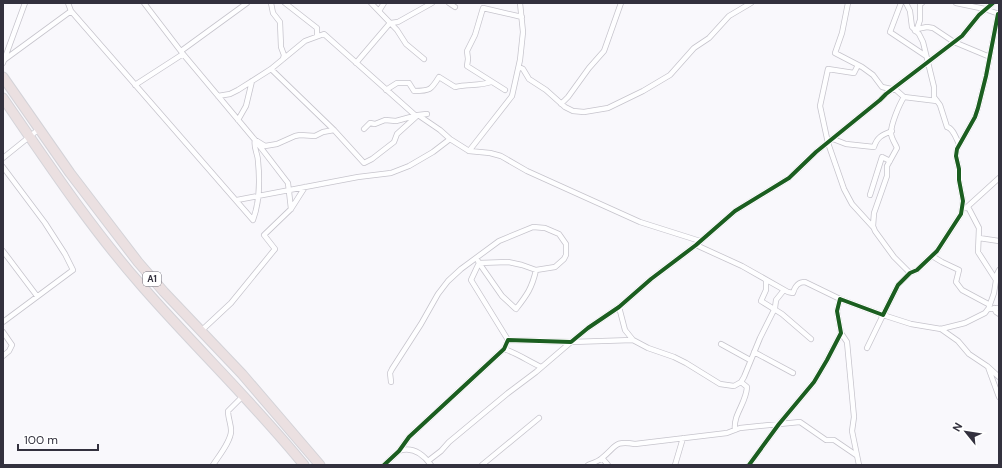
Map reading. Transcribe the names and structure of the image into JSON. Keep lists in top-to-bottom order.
{
  "streets": {
    "highway": ["A1"]
  },
  "scale_bar": "100 m",
  "north": "top left"
}
